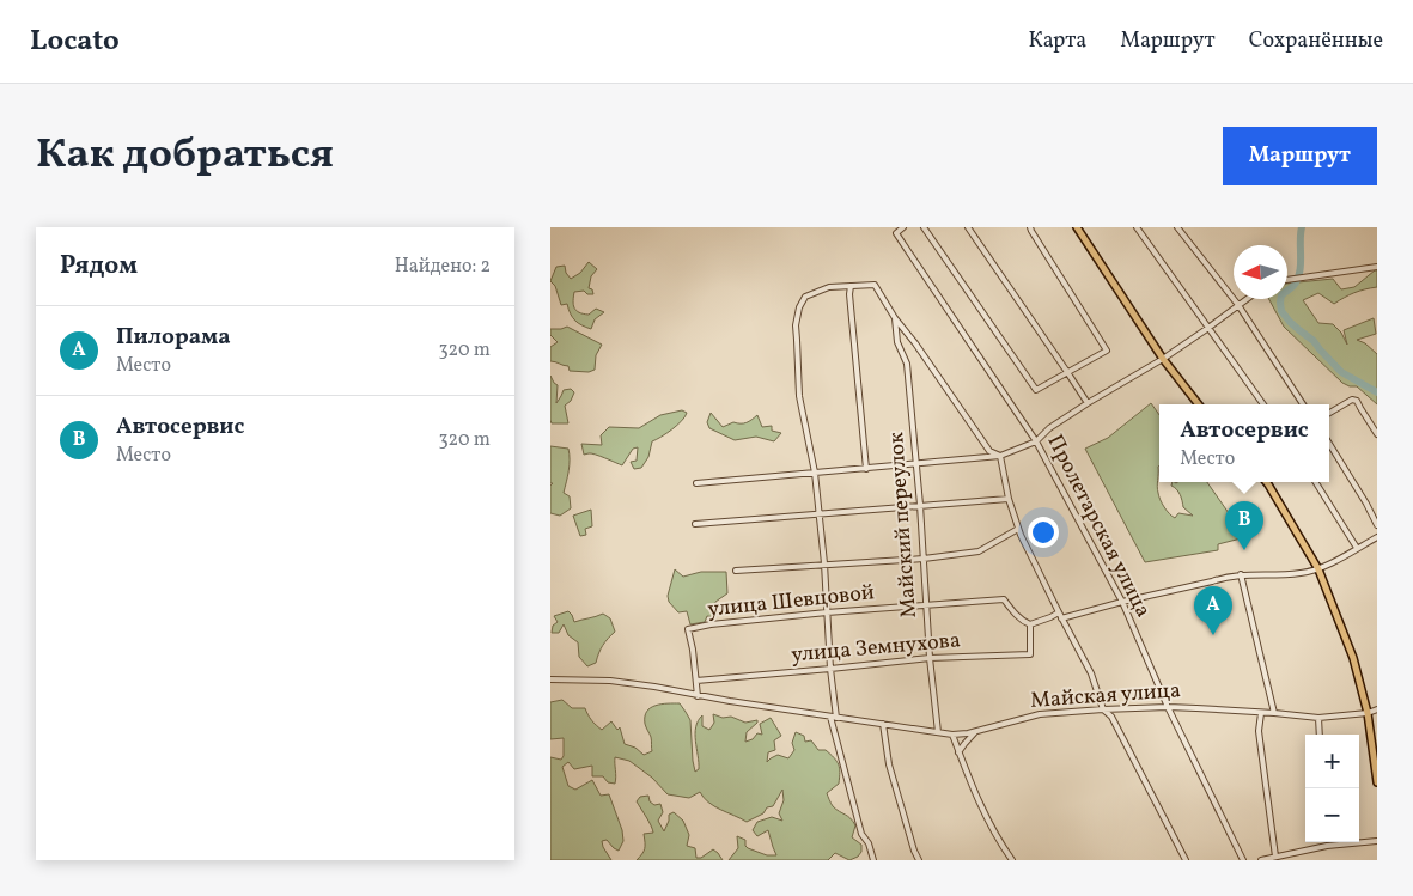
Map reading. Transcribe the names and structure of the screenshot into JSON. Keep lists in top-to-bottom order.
{
  "streets": {
    "street": [
      "Майский переулок",
      "Пролетарская улица",
      "улица Шевцовой",
      "улица Земнухова",
      "Майская улица"
    ]
  },
  "crossings": [
    ["Майский переулок", "улица Шевцовой"],
    ["Майский переулок", "улица Земнухова"],
    ["Майский переулок", "Майская улица"],
    ["Пролетарская улица", "Майская улица"],
    ["улица Шевцовой", "улица Земнухова"]
  ],
  "north": "left",
  "page": {
    "header": "Locato",
    "nav": ["Карта", "Маршрут", "Сохранённые"],
    "title": "Как добраться",
    "buttons": "Маршрут",
    "heading": ["Рядом", "Найдено: 2"],
    "list": [
      {
        "mark": "A",
        "name": "Пилорама",
        "note": "Место",
        "value": "320 m"
      },
      {
        "mark": "B",
        "name": "Автосервис",
        "note": "Место",
        "value": "320 m"
      }
    ],
    "popup": ["Автосервис", "Место"],
    "pins": ["B", "A"],
    "map_buttons": ["+", "−"]
  }
}
